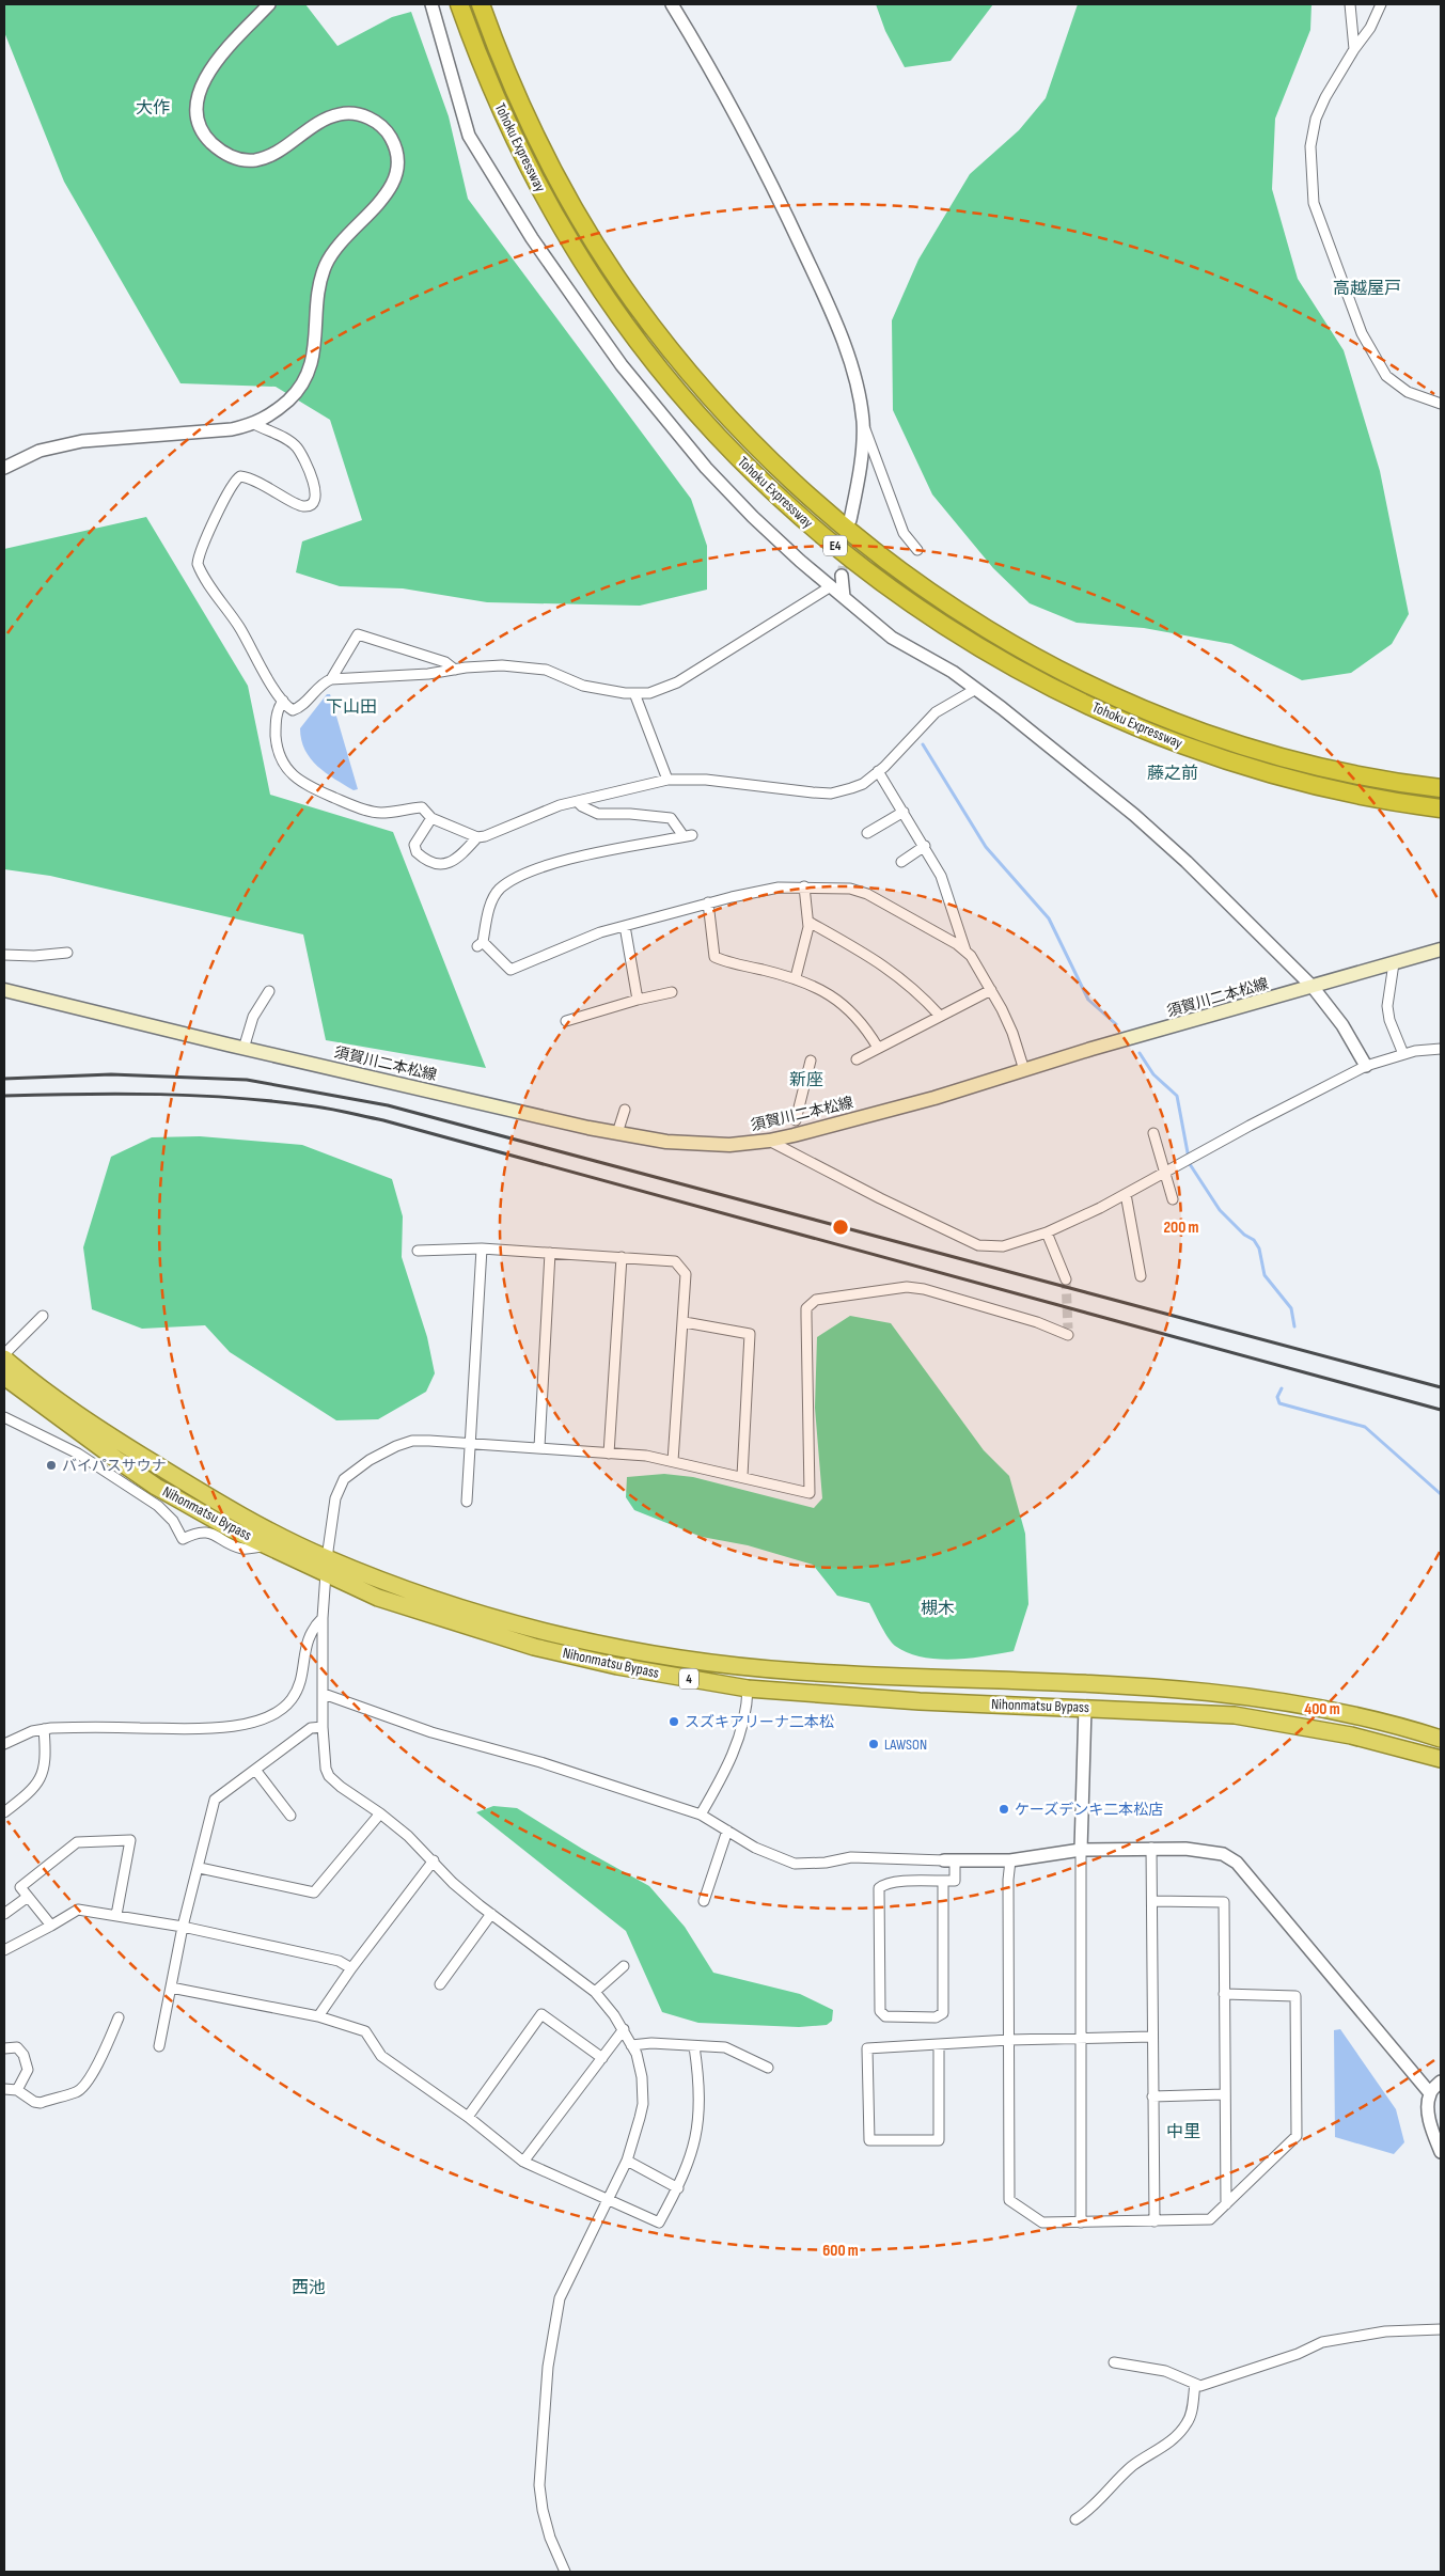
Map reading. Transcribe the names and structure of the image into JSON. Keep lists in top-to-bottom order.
{
  "streets": {
    "highway": [
      "Tohoku Expressway",
      "E4",
      "Nihonmatsu Bypass",
      "4"
    ],
    "main road": ["須賀川二本松線"]
  },
  "districts": [
    "大作",
    "高越屋戸",
    "下山田",
    "藤之前",
    "新座",
    "槻木",
    "中里",
    "西池"
  ],
  "places": [
    "バイパスサウナ",
    "スズキアリーナ二本松",
    "LAWSON",
    "ケーズデンキ二本松店"
  ],
  "rings": ["200 m", "400 m", "600 m"]
}
